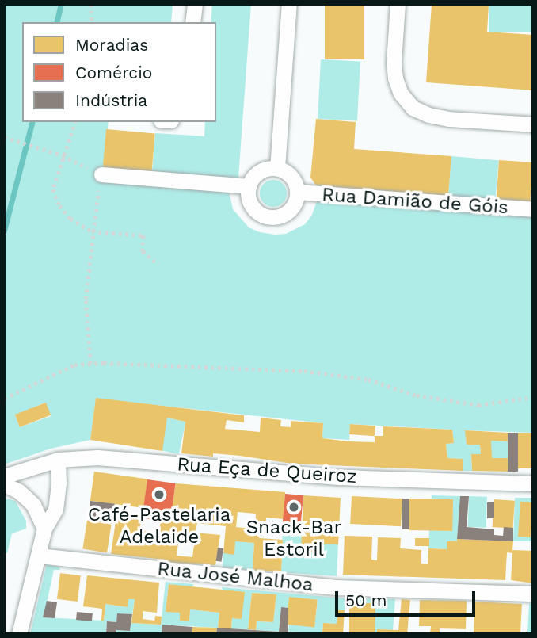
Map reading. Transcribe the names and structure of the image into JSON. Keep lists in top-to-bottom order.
{
  "streets": {
    "street": ["Rua Damião de Góis", "Rua Eça de Queiroz", "Rua José Malhoa"]
  },
  "places": ["Café-Pastelaria Adelaide", "Snack-Bar Estoril"],
  "legend": ["Moradias", "Comércio", "Indústria"],
  "scale_bar": "50 m"
}
